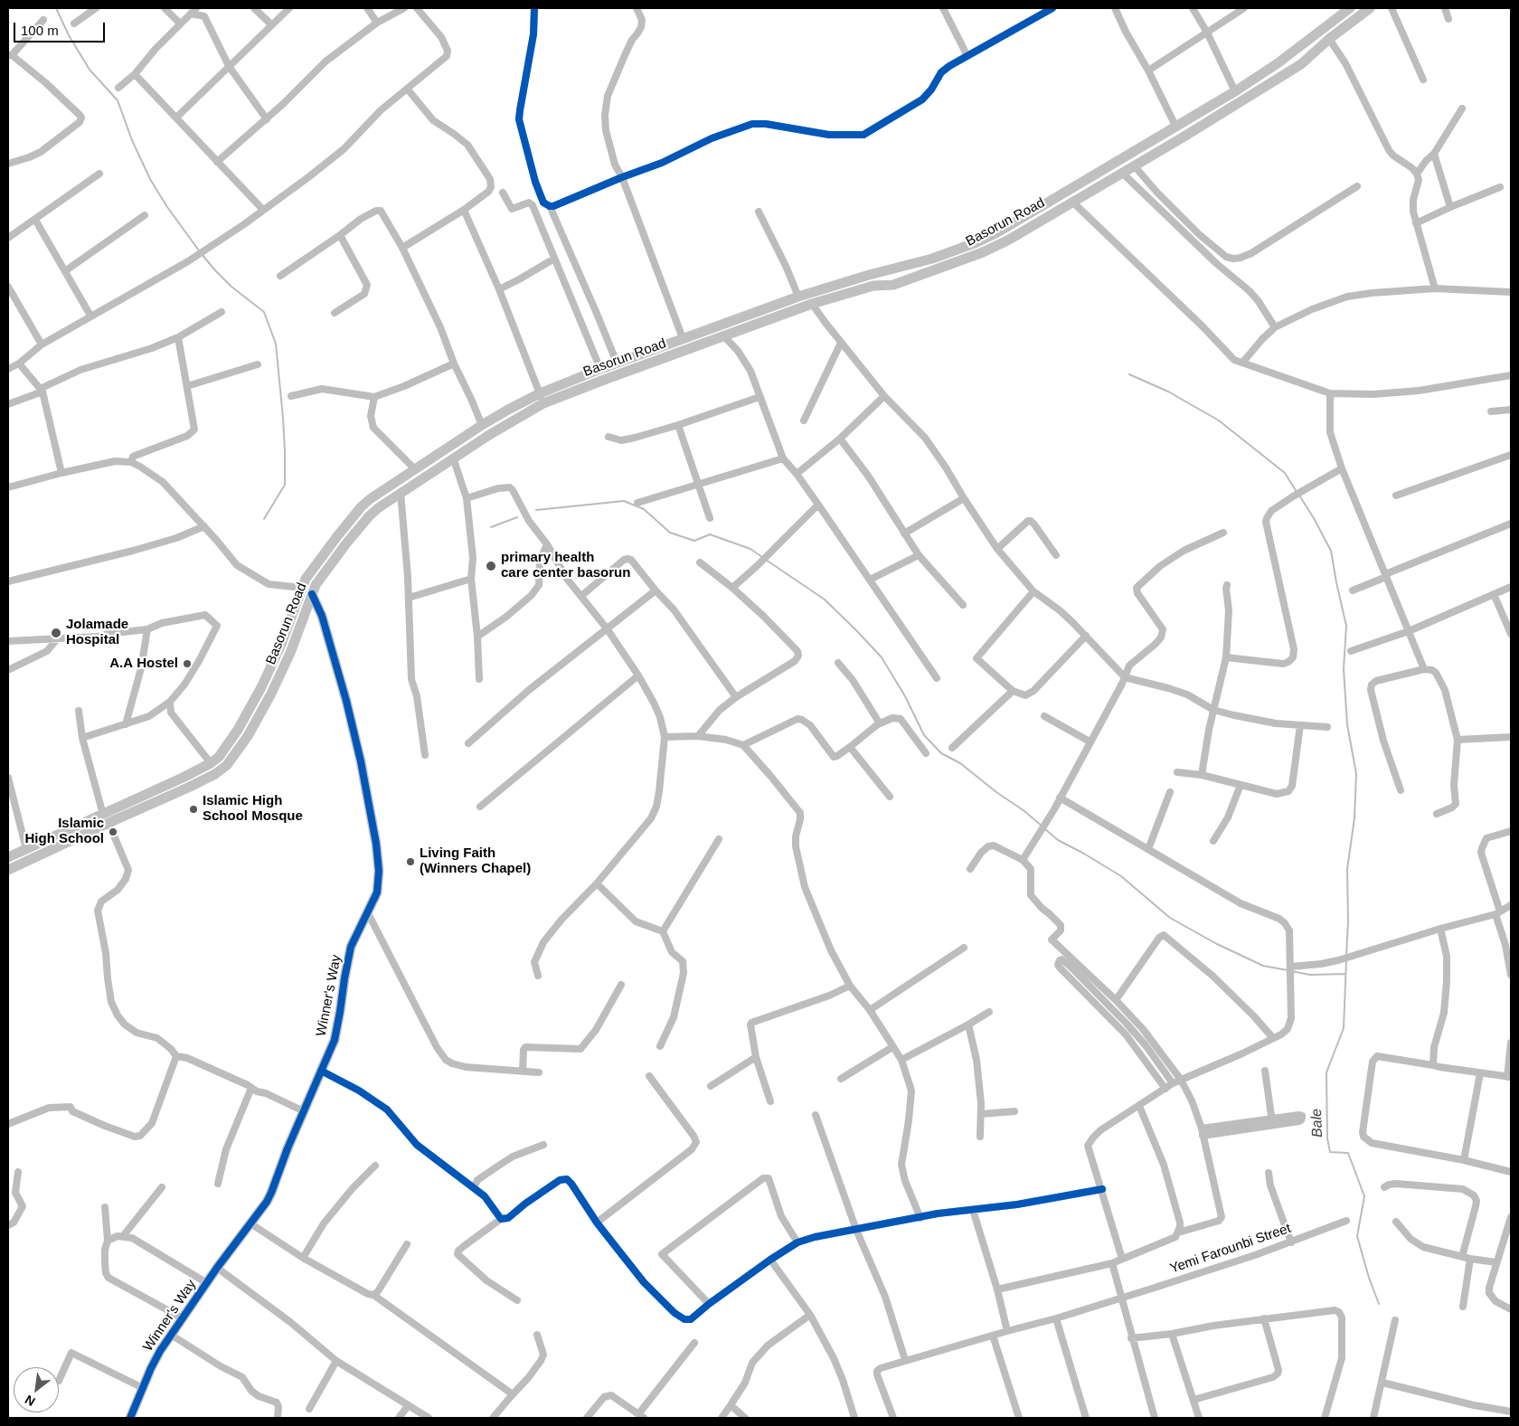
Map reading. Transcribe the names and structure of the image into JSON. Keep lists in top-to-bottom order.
{
  "streets": {
    "main road": ["Basorun Road", "Winner's Way"],
    "street": ["Yemi Farounbi Street"]
  },
  "crossings": [
    ["Basorun Road", "Winner's Way"]
  ],
  "water": ["Bale"],
  "places": [
    "primary health care center basorun",
    "Jolamade Hospital",
    "A.A Hostel",
    "Islamic High School Mosque",
    "Islamic High School",
    "Living Faith (Winners Chapel)"
  ],
  "scale_bar": "100 m",
  "north": "bottom left"
}
